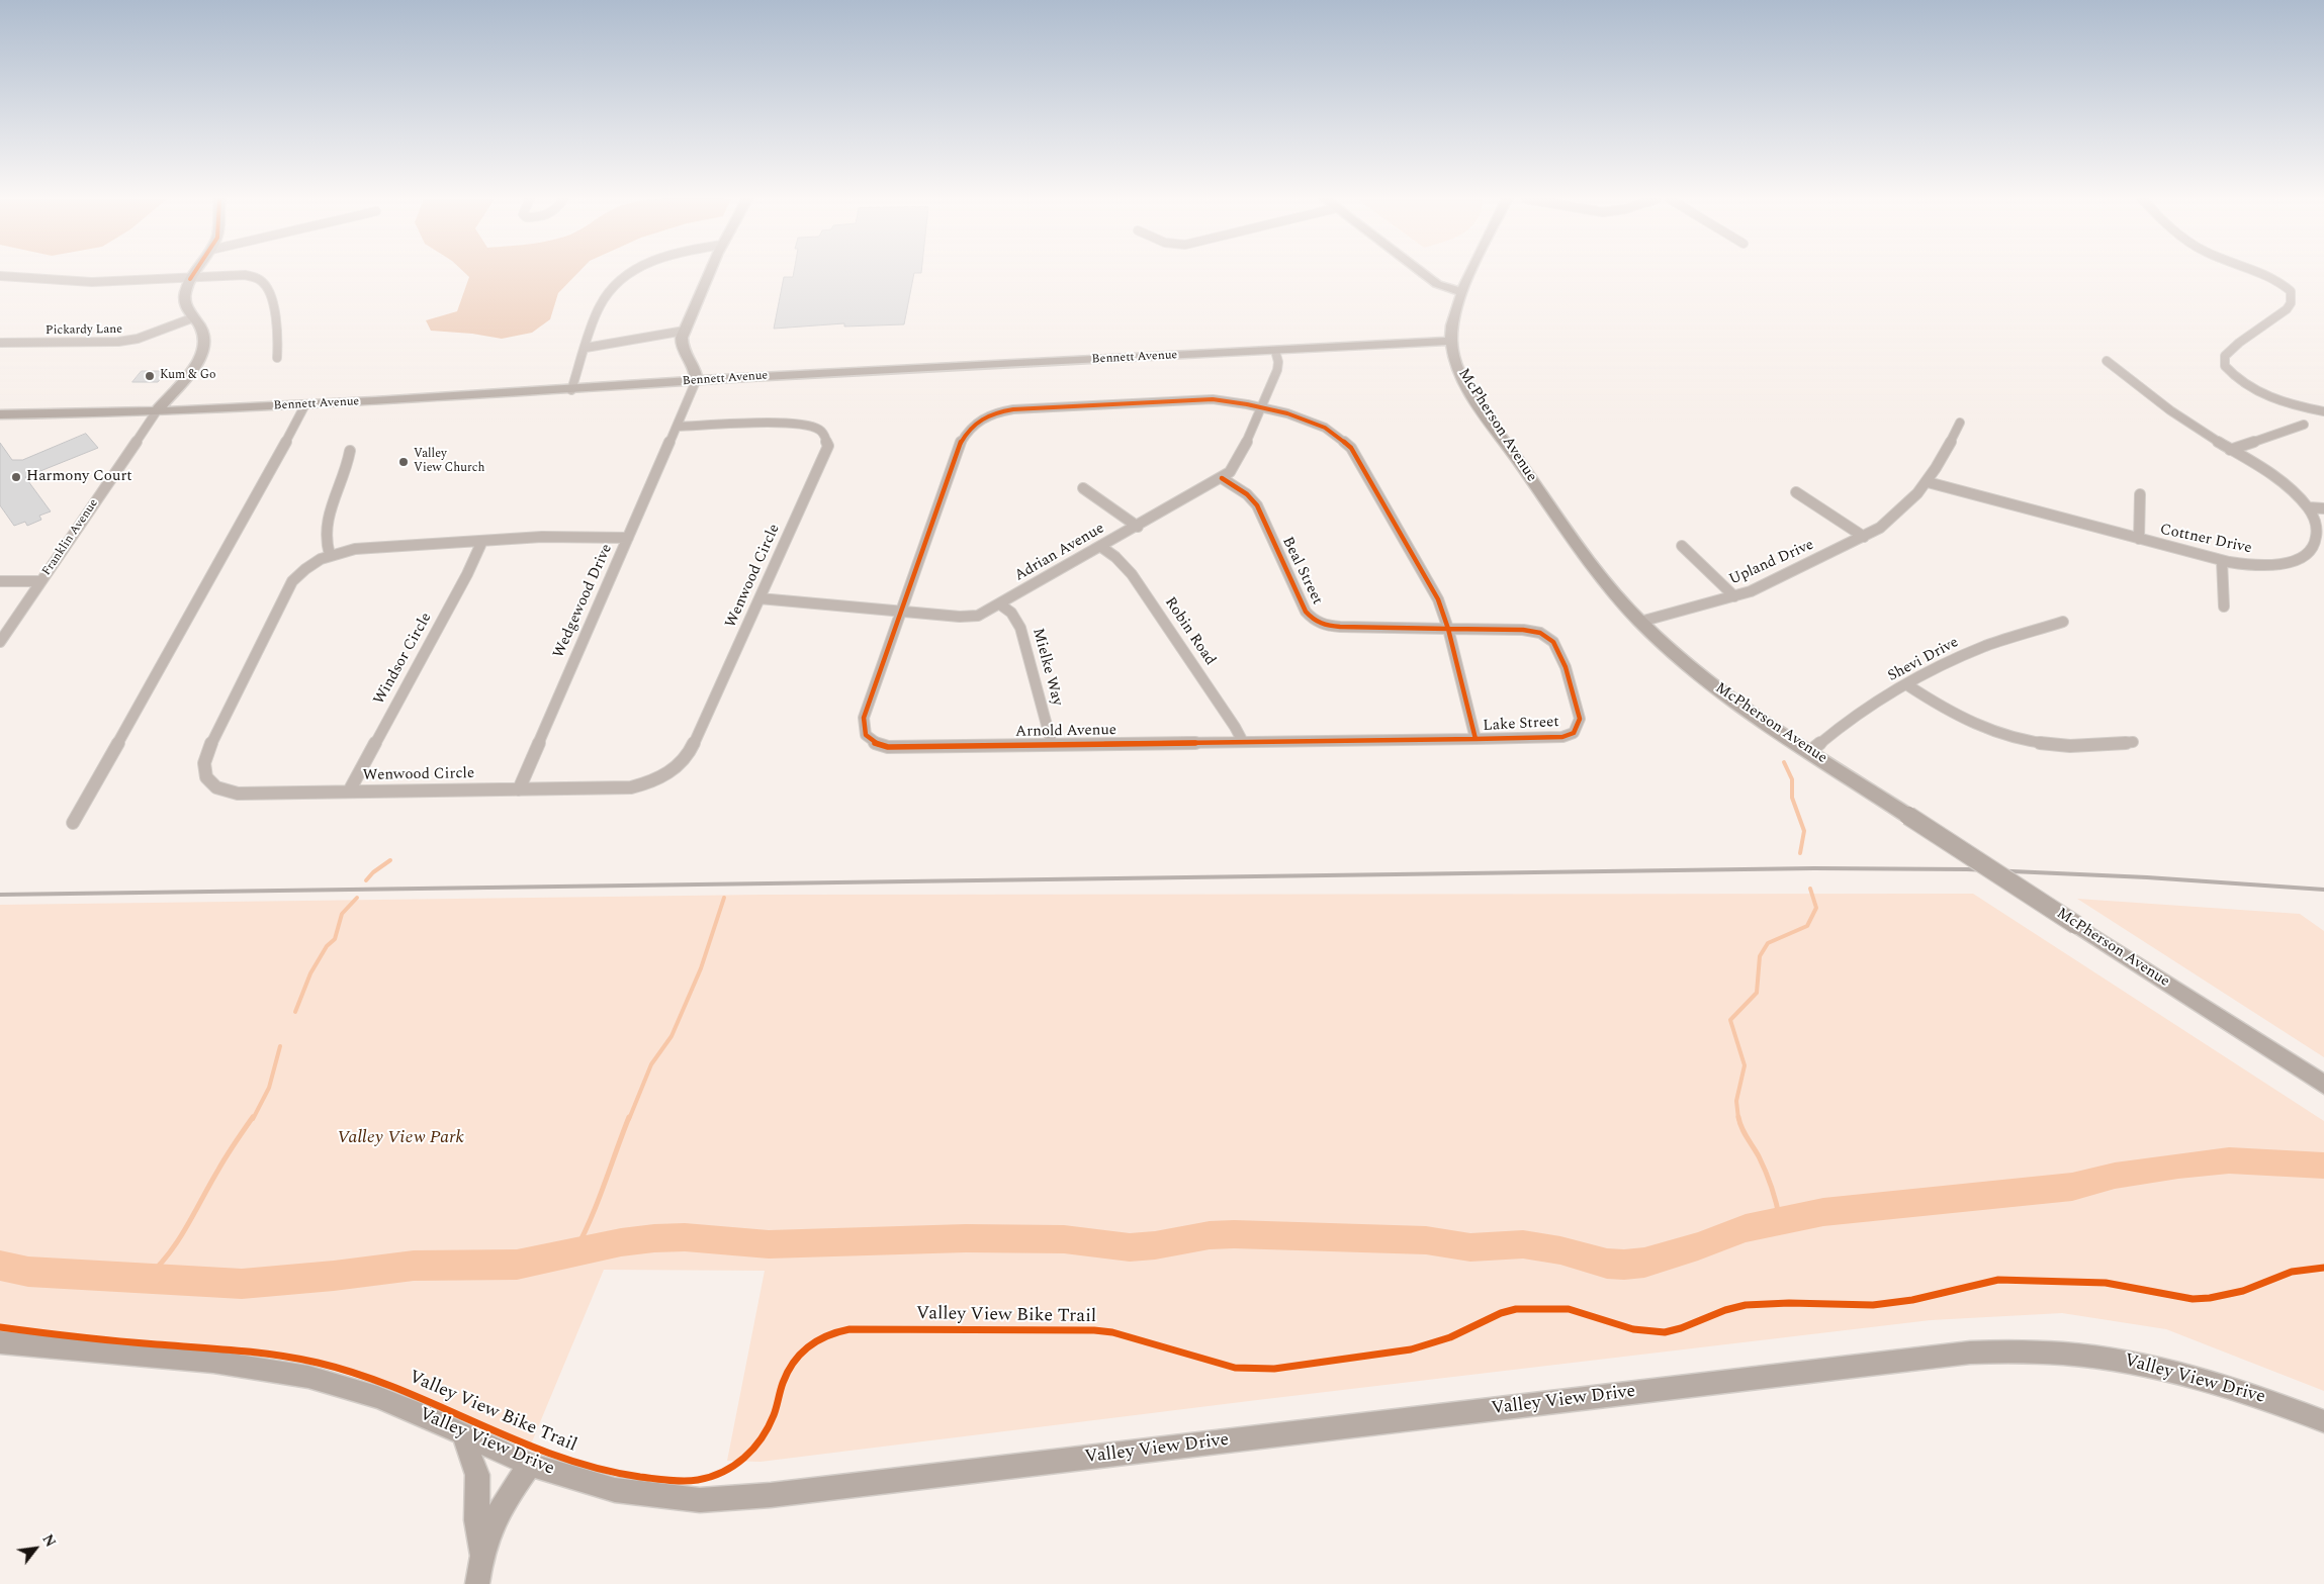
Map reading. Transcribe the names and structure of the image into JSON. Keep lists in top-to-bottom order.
{
  "streets": {
    "main road": [
      "Bennett Avenue",
      "McPherson Avenue",
      "Franklin Avenue",
      "Valley View Drive"
    ],
    "street": [
      "Pickardy Lane",
      "Cottner Drive",
      "Adrian Avenue",
      "Upland Drive",
      "Beal Street",
      "Wenwood Circle",
      "Wedgewood Drive",
      "Robin Road",
      "Windsor Circle",
      "Shevi Drive",
      "Mielke Way",
      "Lake Street",
      "Arnold Avenue"
    ],
    "cycle path": ["Valley View Bike Trail"]
  },
  "crossings": [
    ["Pickardy Lane", "Franklin Avenue"],
    ["Bennett Avenue", "McPherson Avenue"],
    ["Bennett Avenue", "Franklin Avenue"],
    ["Bennett Avenue", "Adrian Avenue"],
    ["Bennett Avenue", "Wedgewood Drive"],
    ["McPherson Avenue", "Upland Drive"],
    ["McPherson Avenue", "Shevi Drive"],
    ["Cottner Drive", "Upland Drive"],
    ["Adrian Avenue", "Beal Street"],
    ["Adrian Avenue", "Wenwood Circle"],
    ["Adrian Avenue", "Robin Road"],
    ["Adrian Avenue", "Mielke Way"],
    ["Adrian Avenue", "Arnold Avenue"],
    ["Beal Street", "Lake Street"],
    ["Beal Street", "Arnold Avenue"],
    ["Wenwood Circle", "Wedgewood Drive"],
    ["Wenwood Circle", "Windsor Circle"],
    ["Robin Road", "Arnold Avenue"],
    ["Mielke Way", "Arnold Avenue"],
    ["Lake Street", "Arnold Avenue"]
  ],
  "parks": ["Valley View Park"],
  "places": ["Kum & Go", "Valley View Church", "Harmony Court"],
  "north": "top right"
}
